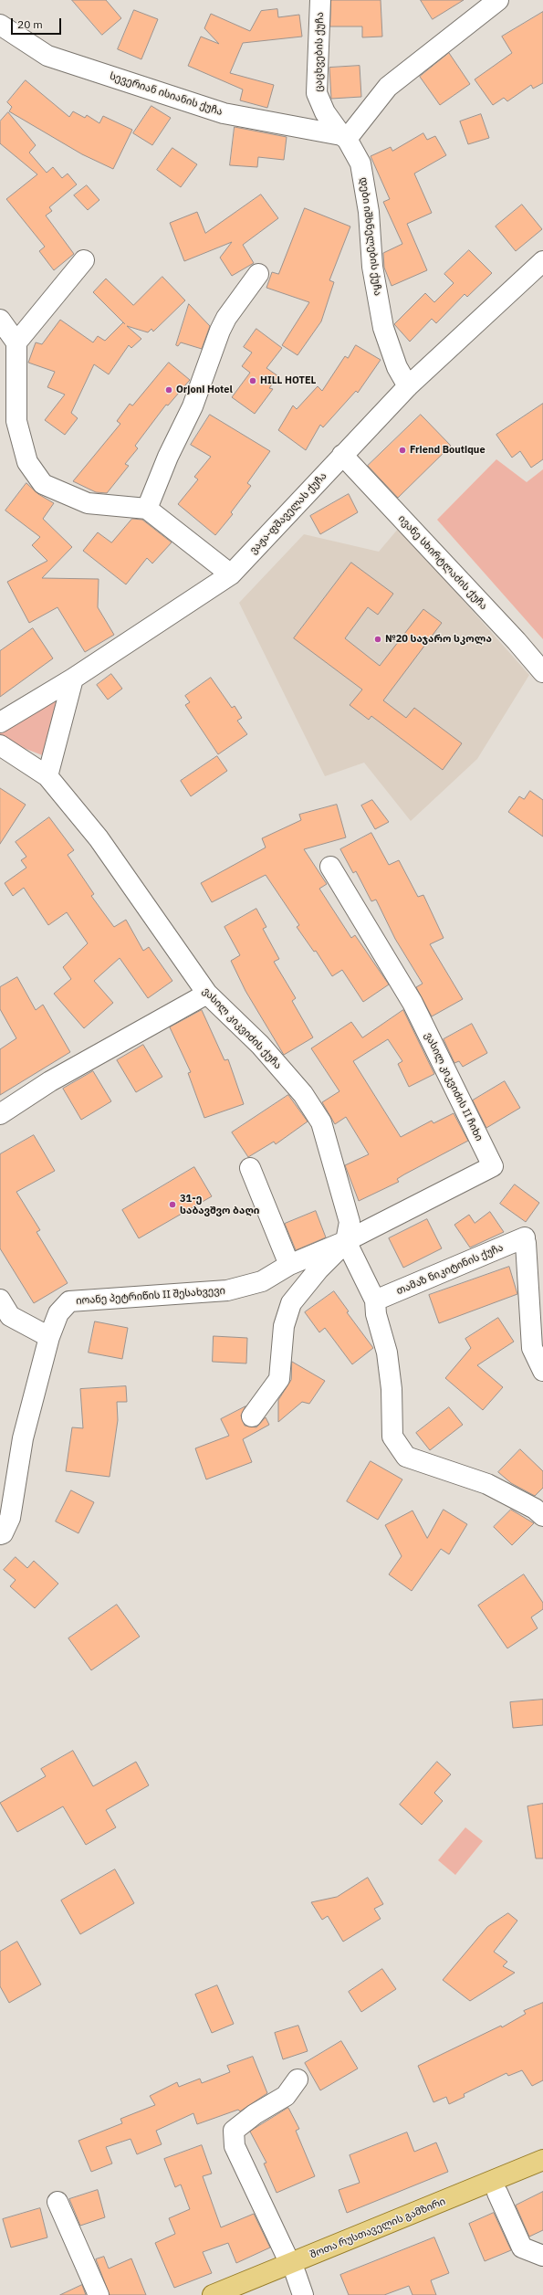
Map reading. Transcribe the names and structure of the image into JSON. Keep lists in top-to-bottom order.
{
  "streets": {
    "main road": ["შოთა რუსთაველის გამზირი"],
    "street": [
      "ცაცხვების ქუჩა",
      "სევერიან ისიანის ქუჩა",
      "დები იშხნელების ქუჩა",
      "ვაჟა-ფშაველას ქუჩა",
      "ივანე სხირტლაძის ქუჩა",
      "ვასილ კიკვიძის ქუჩა",
      "ვასილ კიკვიძის II ჩიხი",
      "თამაზ ნიკიტინის ქუჩა",
      "იოანე პეტრიწის II შესახვევი"
    ]
  },
  "crossings": [
    ["ცაცხვების ქუჩა", "სევერიან ისიანის ქუჩა"],
    ["ცაცხვების ქუჩა", "დები იშხნელების ქუჩა"],
    ["სევერიან ისიანის ქუჩა", "დები იშხნელების ქუჩა"],
    ["დები იშხნელების ქუჩა", "ვაჟა-ფშაველას ქუჩა"],
    ["ვაჟა-ფშაველას ქუჩა", "ივანე სხირტლაძის ქუჩა"],
    ["ვასილ კიკვიძის ქუჩა", "ვასილ კიკვიძის II ჩიხი"],
    ["ვასილ კიკვიძის ქუჩა", "იოანე პეტრიწის II შესახვევი"],
    ["ვასილ კიკვიძის II ჩიხი", "იოანე პეტრიწის II შესახვევი"]
  ],
  "places": [
    "HILL HOTEL",
    "Orjoni Hotel",
    "Friend Boutique",
    "№20 საჯარო სკოლა",
    "31-ე საბავშვო ბაღი"
  ],
  "scale_bar": "20 m"
}
